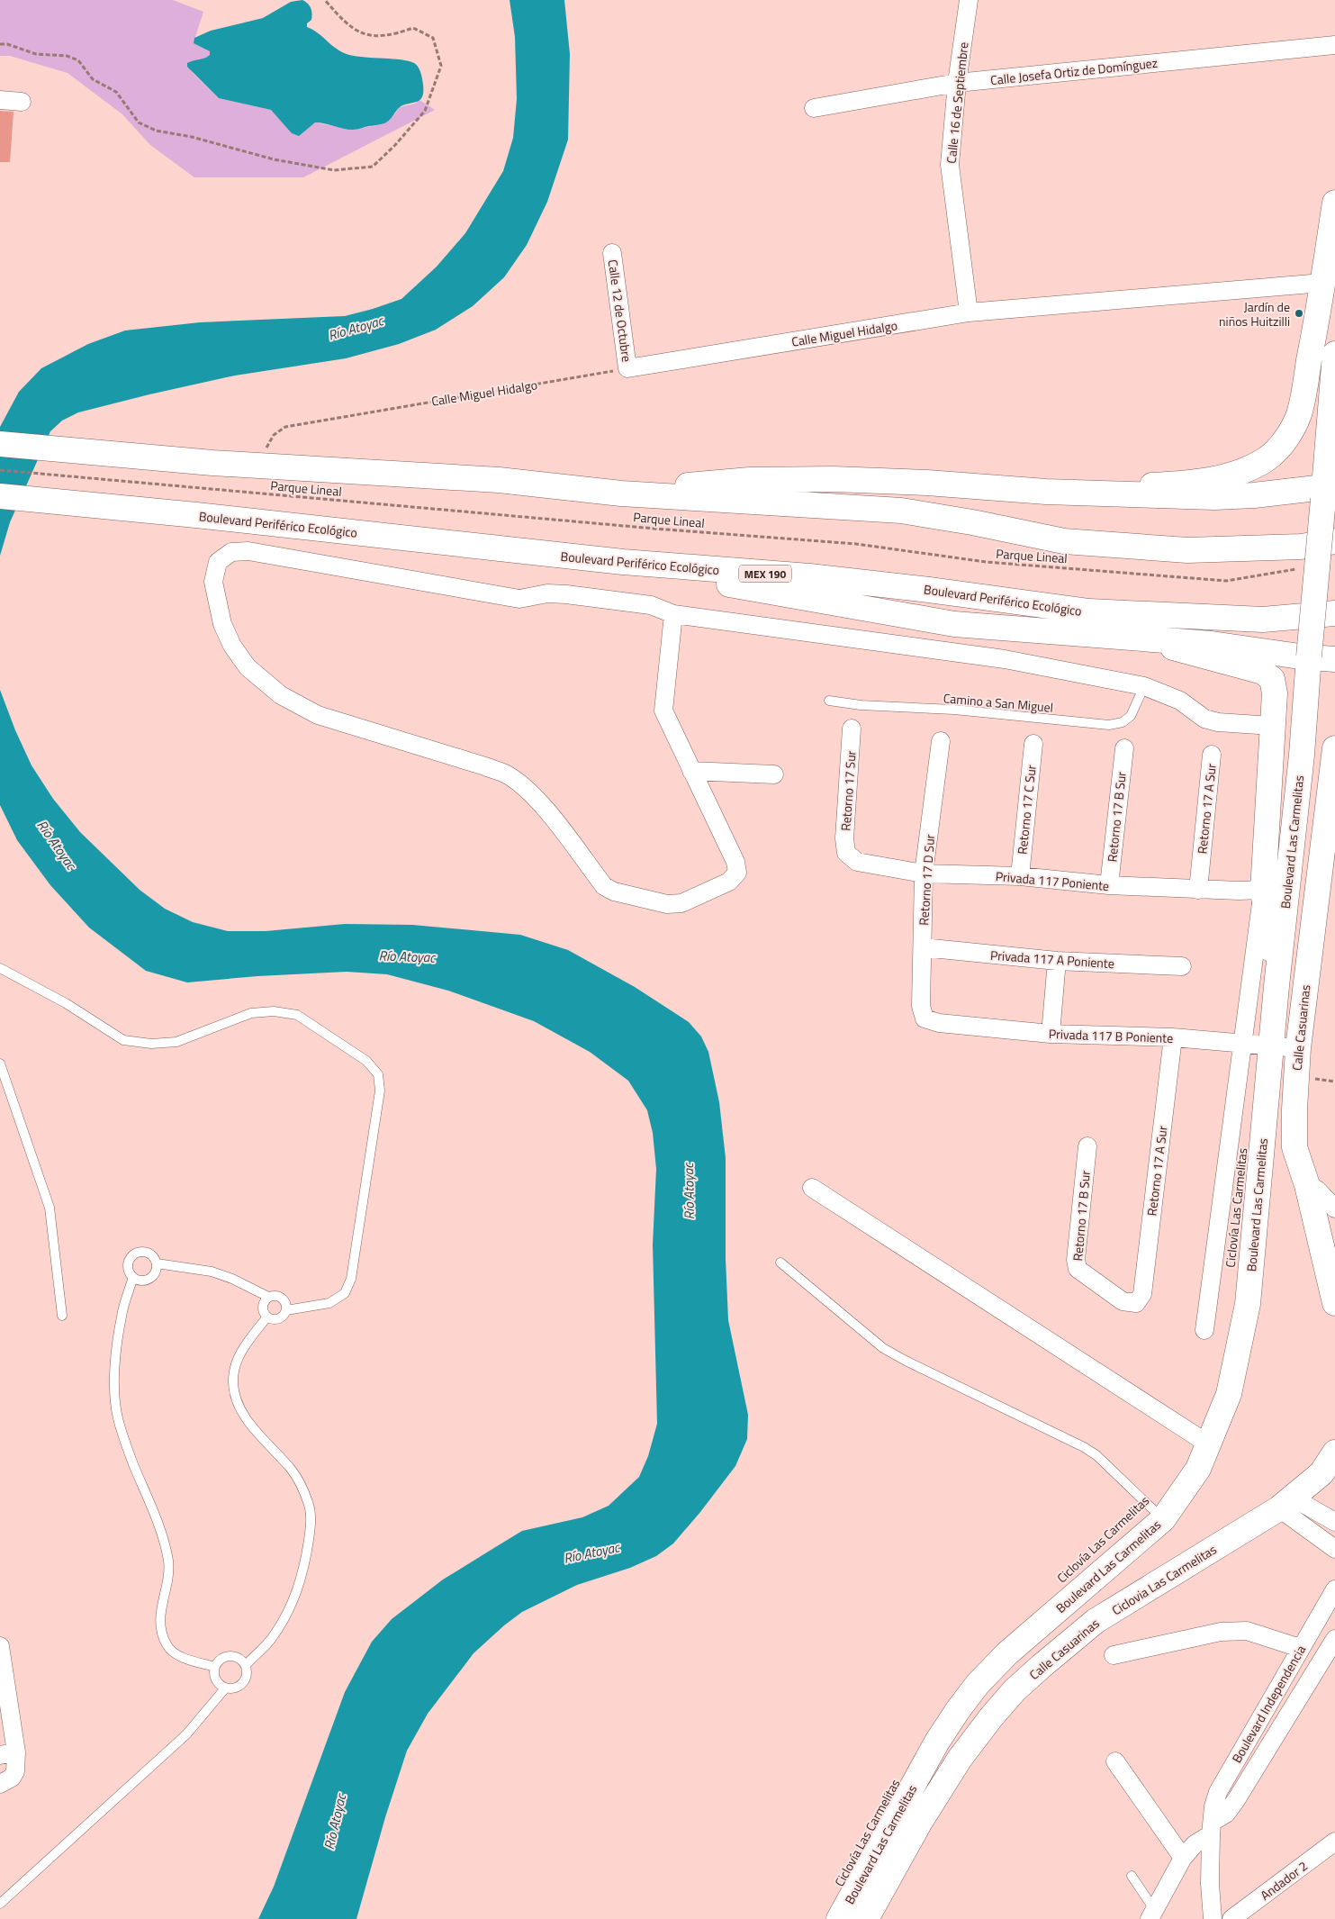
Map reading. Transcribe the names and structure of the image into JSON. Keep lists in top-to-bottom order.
{
  "streets": {
    "main road": [
      "Boulevard Periférico Ecológico",
      "MEX 190",
      "Boulevard Las Carmelitas",
      "Calle Casuarinas"
    ],
    "street": [
      "Calle Josefa Ortiz de Domínguez",
      "Calle 16 de Septiembre",
      "Calle 12 de Octubre",
      "Calle Miguel Hidalgo",
      "Retorno 17 Sur",
      "Retorno 17 A Sur",
      "Retorno 17 C Sur",
      "Retorno 17 B Sur",
      "Retorno 17 D Sur",
      "Privada 117 Poniente",
      "Privada 117 A Poniente",
      "Privada 117 B Poniente",
      "Boulevard Independencia",
      "Andador 2"
    ],
    "lane": ["Camino a San Miguel"],
    "path": ["Parque Lineal"]
  },
  "crossings": [
    ["Calle Josefa Ortiz de Domínguez", "Calle 16 de Septiembre"],
    ["Calle 16 de Septiembre", "Calle Miguel Hidalgo"],
    ["Calle 12 de Octubre", "Calle Miguel Hidalgo"],
    ["Retorno 17 Sur", "Privada 117 Poniente"],
    ["Retorno 17 A Sur", "Retorno 17 B Sur"],
    ["Retorno 17 A Sur", "Privada 117 Poniente"],
    ["Retorno 17 A Sur", "Privada 117 B Poniente"],
    ["Retorno 17 C Sur", "Privada 117 Poniente"],
    ["Retorno 17 B Sur", "Privada 117 Poniente"],
    ["Boulevard Las Carmelitas", "Privada 117 B Poniente"],
    ["Retorno 17 D Sur", "Privada 117 Poniente"],
    ["Retorno 17 D Sur", "Privada 117 A Poniente"],
    ["Retorno 17 D Sur", "Privada 117 B Poniente"],
    ["Calle Casuarinas", "Privada 117 B Poniente"]
  ],
  "water": ["Río Atoyac"],
  "places": ["Jardín de niños Huitzilli"]
}
